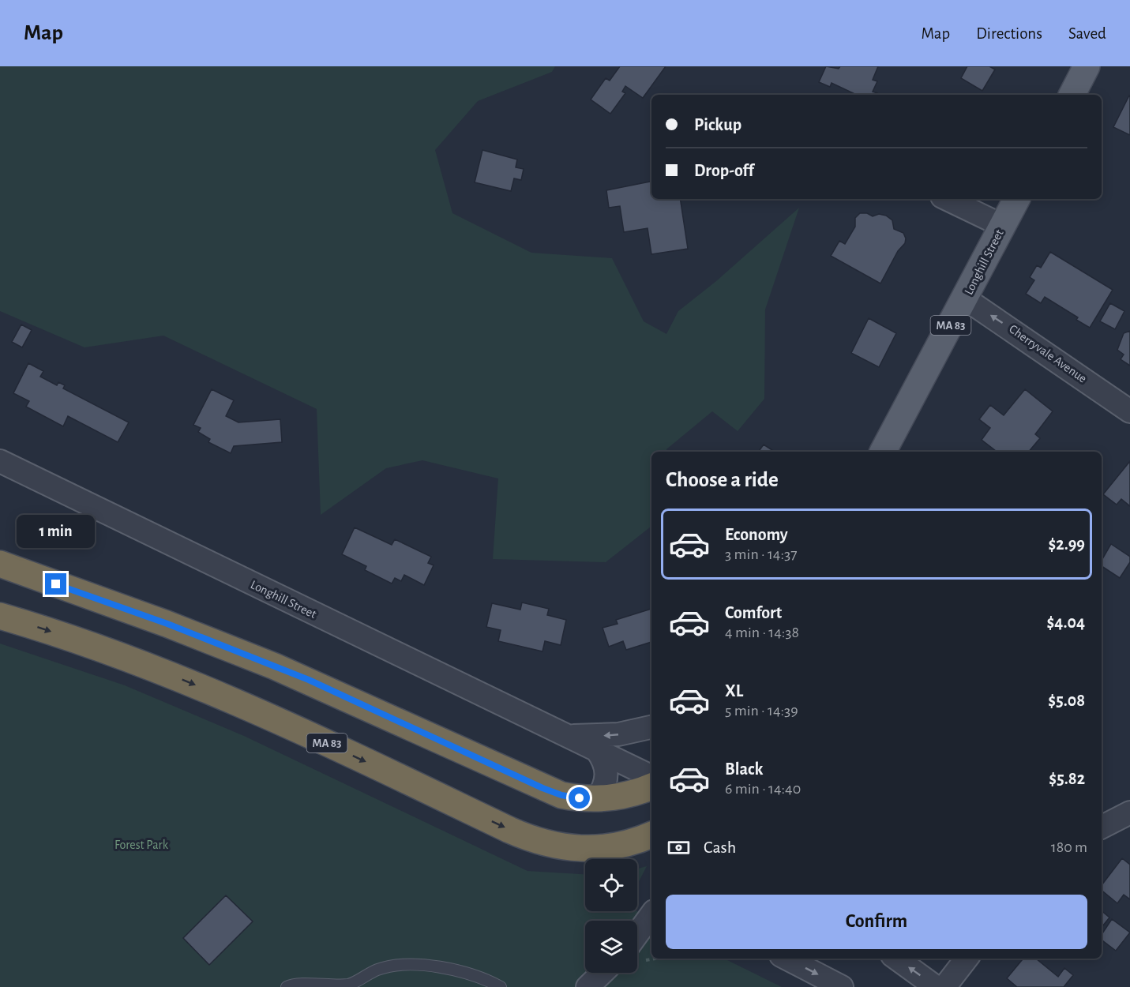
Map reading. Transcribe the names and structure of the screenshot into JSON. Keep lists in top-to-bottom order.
{
  "streets": {
    "highway": ["MA 83"],
    "main road": ["Longhill Street"],
    "street": ["Cherryvale Avenue"]
  },
  "crossings": [
    ["Longhill Street", "Cherryvale Avenue"]
  ],
  "one_way": ["Cherryvale Avenue"],
  "parks": ["Forest Park"],
  "page": {
    "header": "Map",
    "nav": ["Map", "Directions", "Saved"],
    "banner": ["Pickup", "Drop-off"],
    "heading": "Choose a ride",
    "list": [
      {
        "name": "Economy",
        "note": "3 min · 14:37",
        "value": "$2.99"
      },
      {
        "name": "Comfort",
        "note": "4 min · 14:38",
        "value": "$4.04"
      },
      {
        "name": "XL",
        "note": "5 min · 14:39",
        "value": "$5.08"
      },
      {
        "name": "Black",
        "note": "6 min · 14:40",
        "value": "$5.82"
      }
    ],
    "bubble": "1 min",
    "pay": ["Cash", "180 m"],
    "buttons": "Confirm"
  }
}
